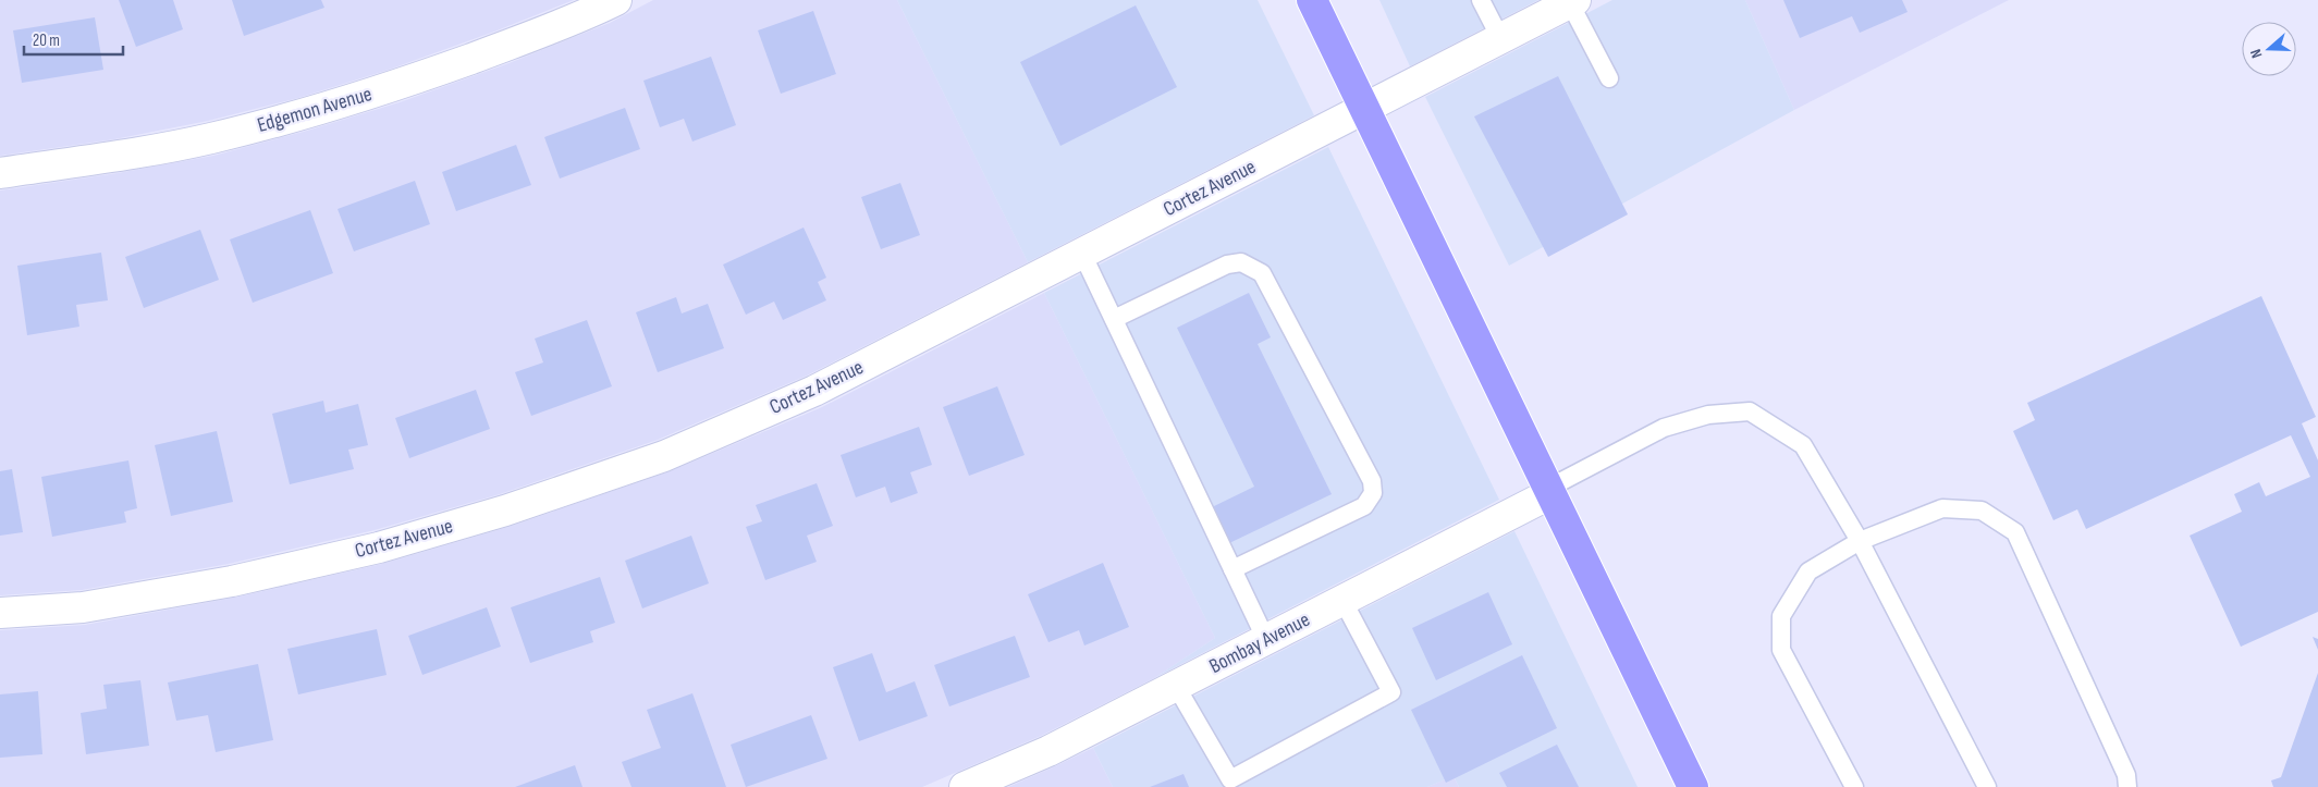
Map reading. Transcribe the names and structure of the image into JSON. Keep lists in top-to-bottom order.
{
  "streets": {
    "street": ["Edgemon Avenue", "Cortez Avenue", "Bombay Avenue"]
  },
  "scale_bar": "20 m",
  "north": "left"
}
